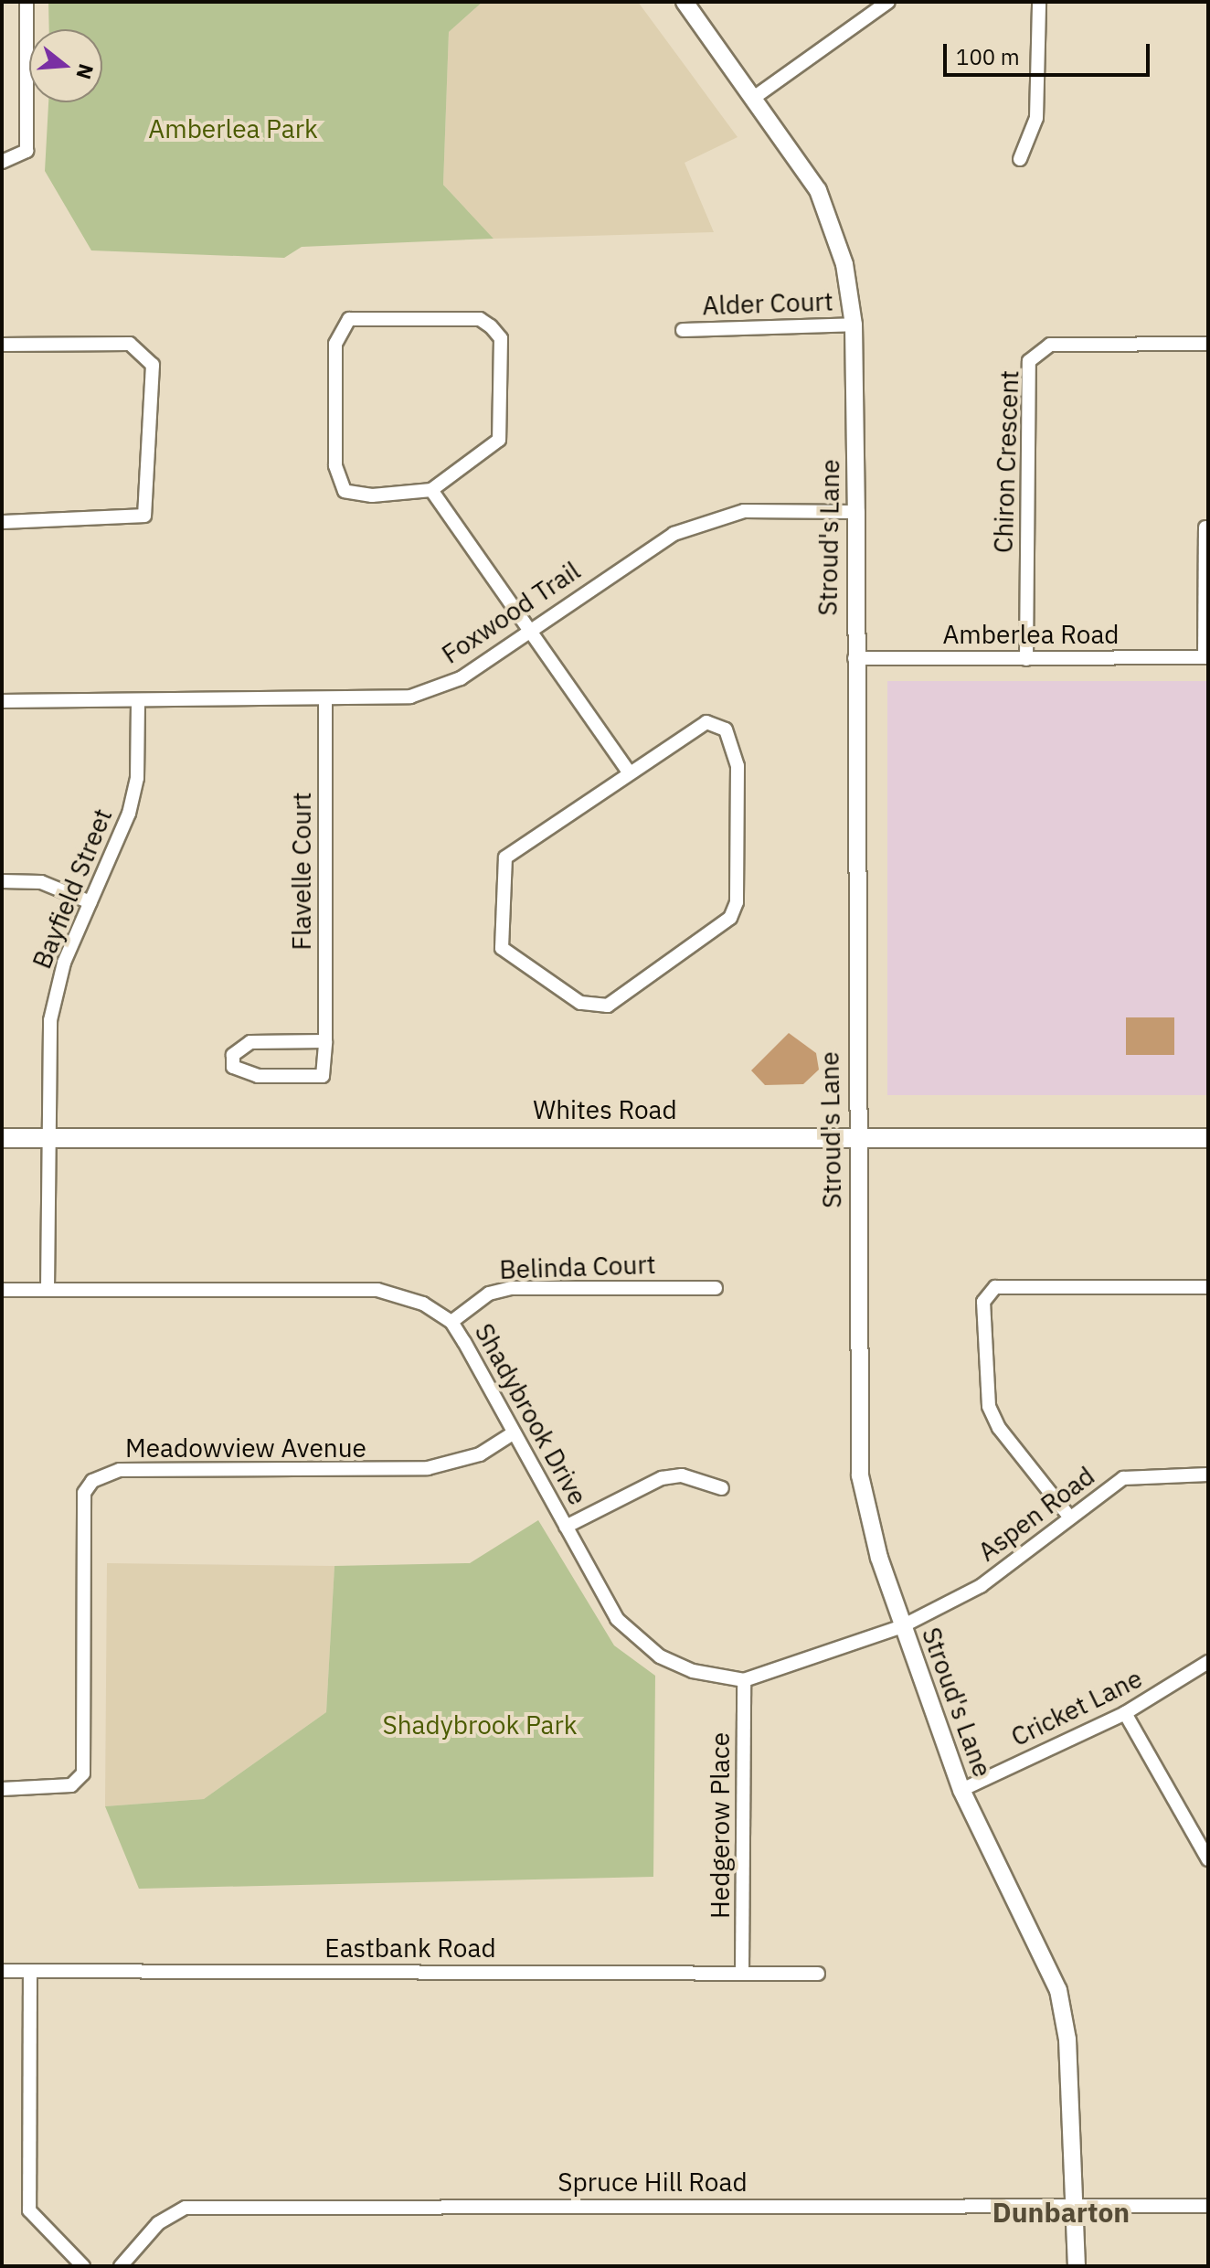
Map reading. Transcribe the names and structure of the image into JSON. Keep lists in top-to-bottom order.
{
  "streets": {
    "main road": ["Whites Road"],
    "street": [
      "Alder Court",
      "Chiron Crescent",
      "Stroud's Lane",
      "Foxwood Trail",
      "Amberlea Road",
      "Flavelle Court",
      "Bayfield Street",
      "Belinda Court",
      "Shadybrook Drive",
      "Meadowview Avenue",
      "Aspen Road",
      "Cricket Lane",
      "Hedgerow Place",
      "Eastbank Road",
      "Spruce Hill Road"
    ]
  },
  "crossings": [
    ["Alder Court", "Stroud's Lane"],
    ["Chiron Crescent", "Amberlea Road"],
    ["Stroud's Lane", "Foxwood Trail"],
    ["Stroud's Lane", "Amberlea Road"],
    ["Stroud's Lane", "Whites Road"],
    ["Stroud's Lane", "Shadybrook Drive"],
    ["Stroud's Lane", "Aspen Road"],
    ["Stroud's Lane", "Cricket Lane"],
    ["Stroud's Lane", "Spruce Hill Road"],
    ["Foxwood Trail", "Flavelle Court"],
    ["Foxwood Trail", "Bayfield Street"],
    ["Bayfield Street", "Whites Road"],
    ["Bayfield Street", "Shadybrook Drive"],
    ["Belinda Court", "Shadybrook Drive"],
    ["Shadybrook Drive", "Meadowview Avenue"],
    ["Shadybrook Drive", "Aspen Road"],
    ["Shadybrook Drive", "Hedgerow Place"],
    ["Hedgerow Place", "Eastbank Road"]
  ],
  "districts": ["Dunbarton"],
  "parks": ["Amberlea Park", "Shadybrook Park"],
  "scale_bar": "100 m",
  "north": "right"
}
